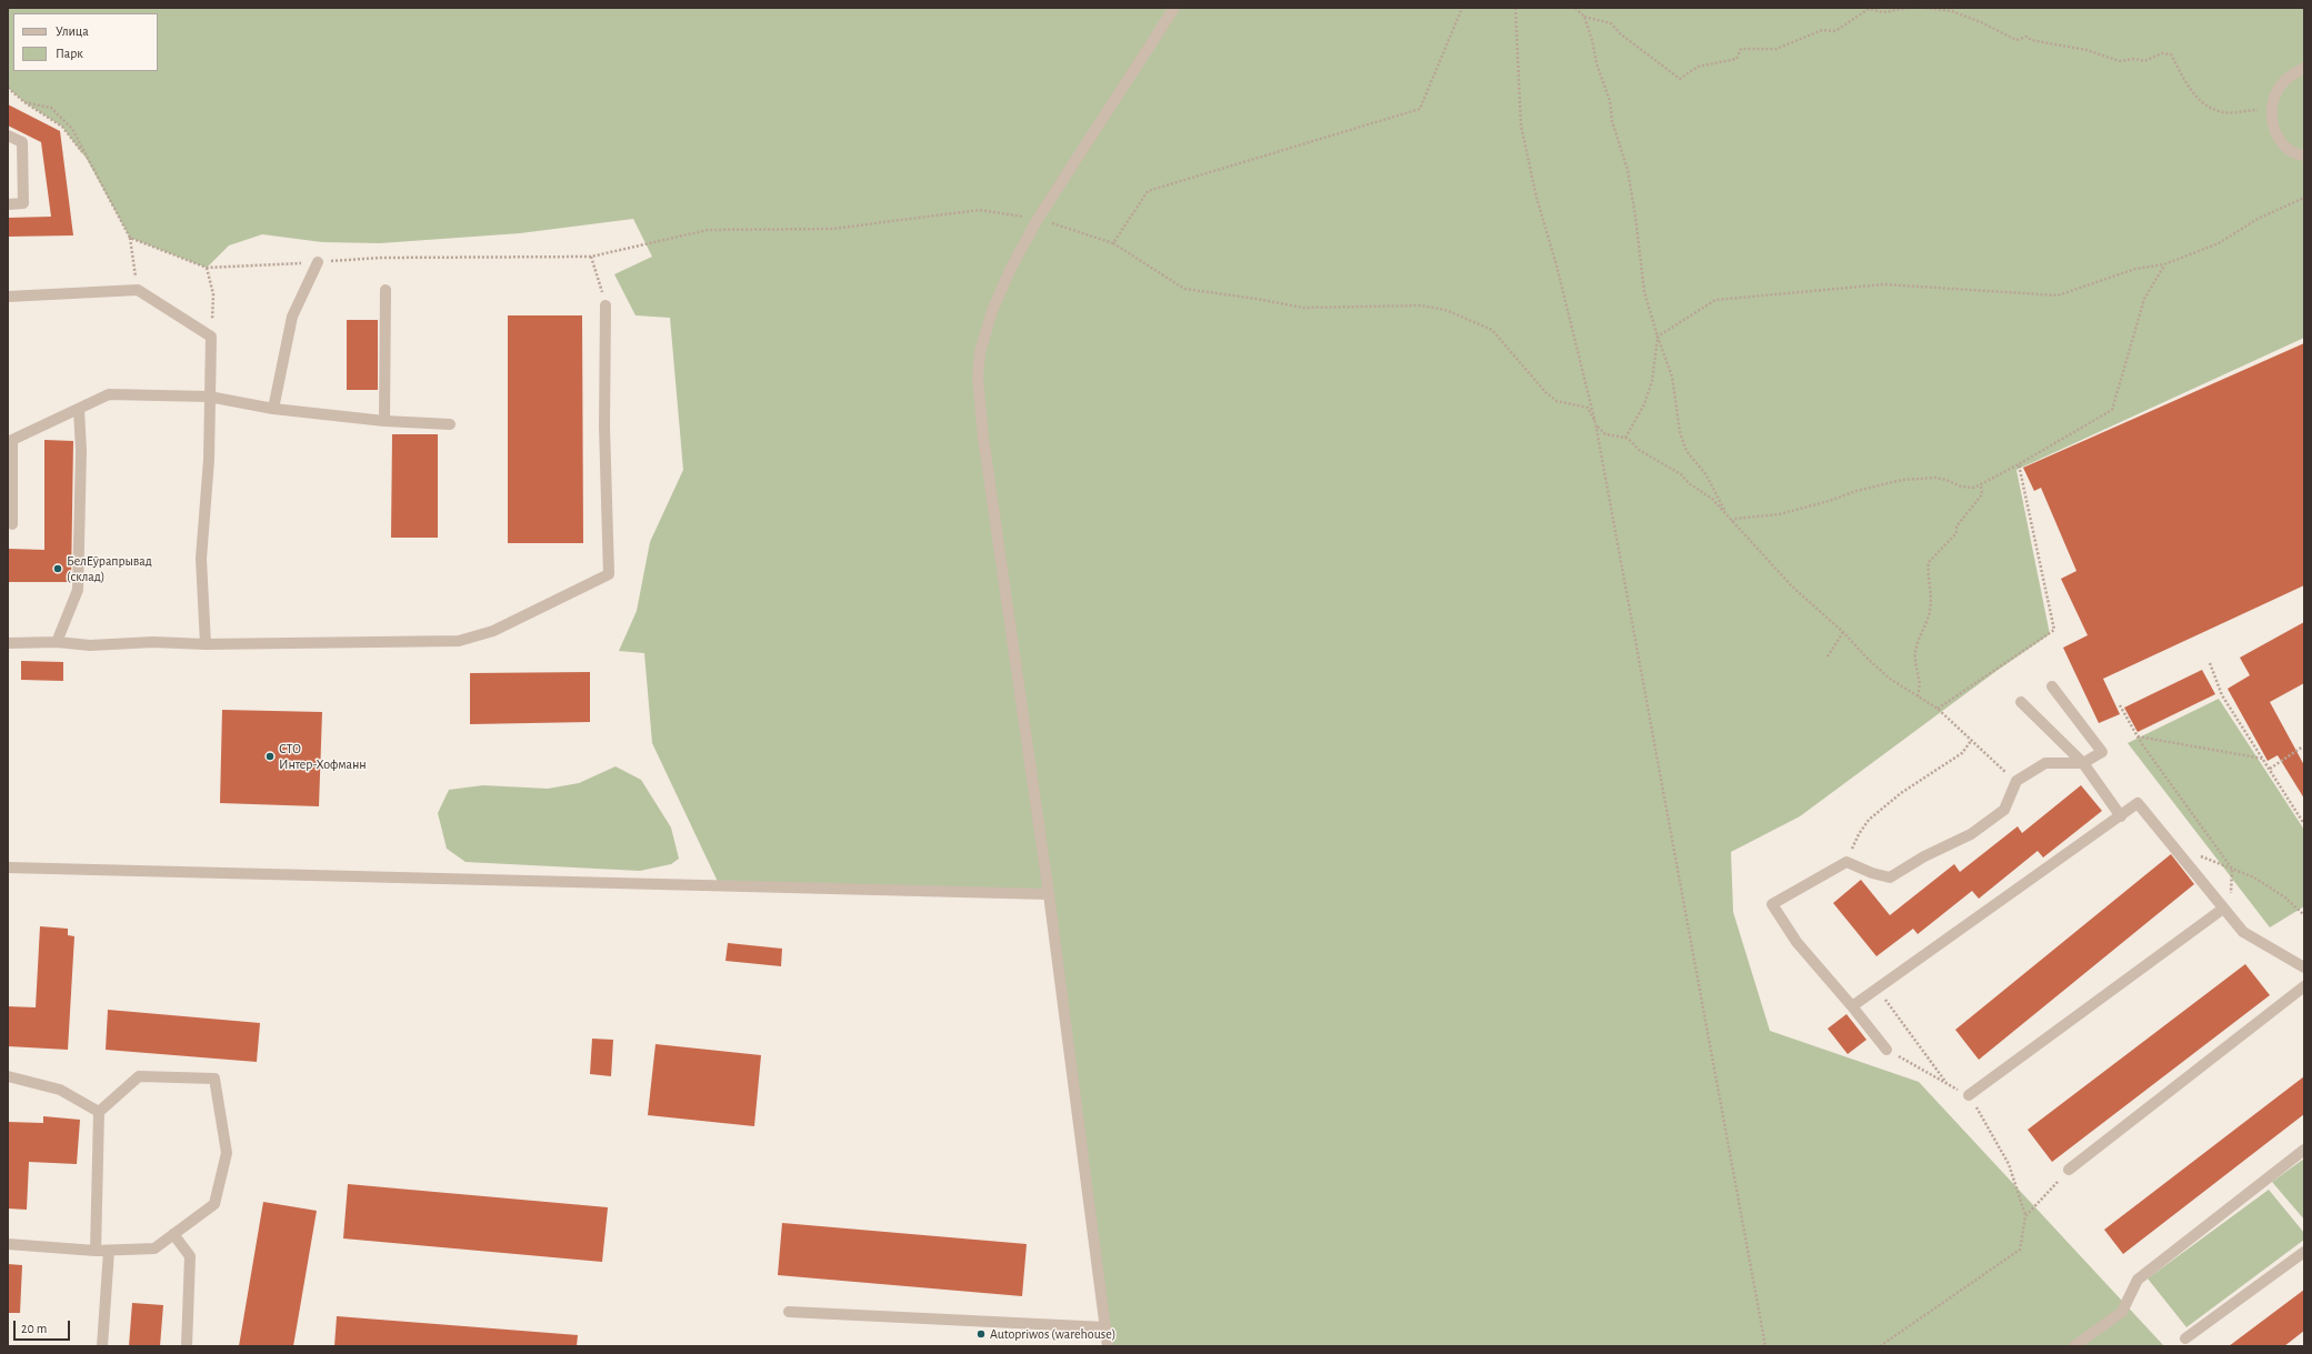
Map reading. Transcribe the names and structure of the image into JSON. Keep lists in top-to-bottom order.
{
  "places": ["БелЕўрапрывад (склад)", "СТО Интер-Хофманн", "Autopriwos (warehouse)"],
  "legend": ["Улица", "Парк"],
  "scale_bar": "20 m"
}
